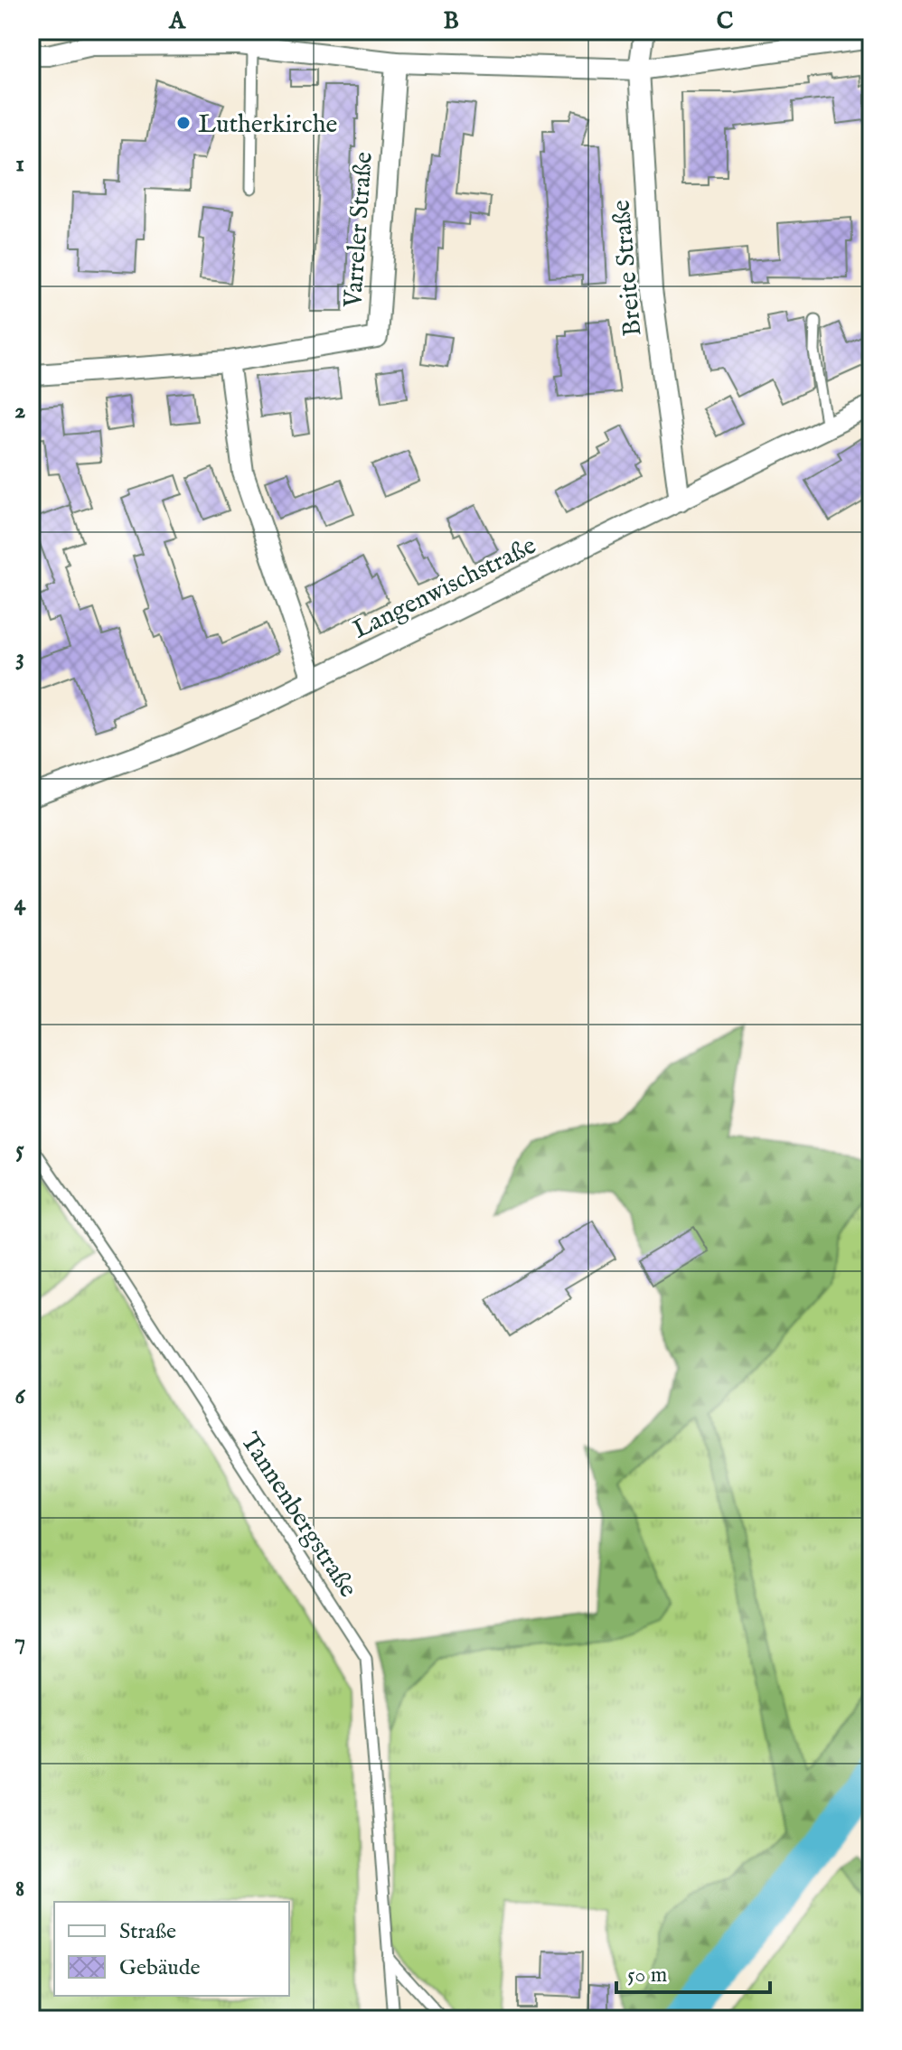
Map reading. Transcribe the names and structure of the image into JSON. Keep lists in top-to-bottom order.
{
  "streets": {
    "street": ["Varreler Straße", "Breite Straße", "Langenwischstraße"],
    "lane": ["Tannenbergstraße"]
  },
  "crossings": [
    ["Breite Straße", "Langenwischstraße"]
  ],
  "places": ["Lutherkirche"],
  "legend": ["Straße", "Gebäude"],
  "scale_bar": "50 m",
  "grid": {
    "columns": ["A", "B", "C"],
    "rows": [
      "1",
      "2",
      "3",
      "4",
      "5",
      "6",
      "7",
      "8"
    ]
  }
}
